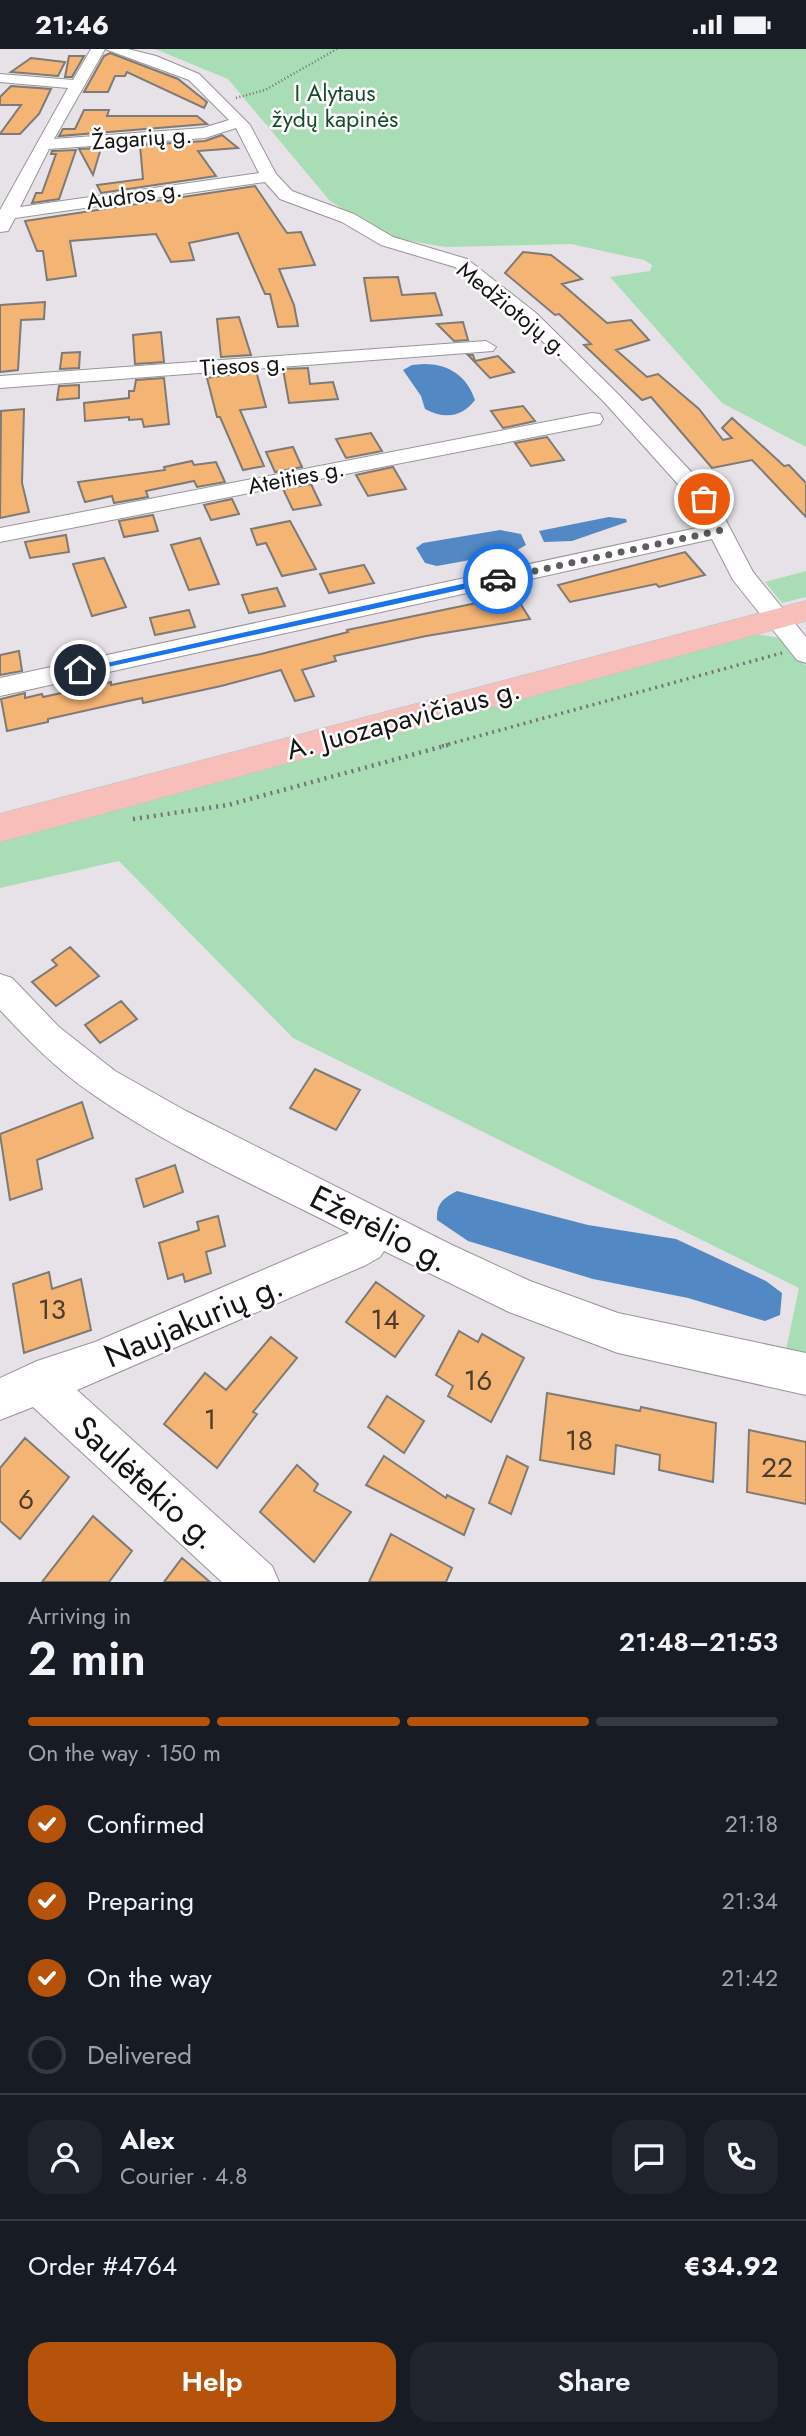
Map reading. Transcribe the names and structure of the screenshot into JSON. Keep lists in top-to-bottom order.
{
  "streets": {
    "main road": ["A. Juozapavičiaus g."],
    "street": [
      "Žagarių g.",
      "Audros g.",
      "Medžiotojų g.",
      "Tiesos g.",
      "Ateities g.",
      "Ežerėlio g.",
      "Naujakurių g.",
      "Saulėtekio g."
    ]
  },
  "crossings": [
    ["Žagarių g.", "Medžiotojų g."],
    ["Audros g.", "Medžiotojų g."],
    ["Medžiotojų g.", "A. Juozapavičiaus g."],
    ["Ežerėlio g.", "Naujakurių g."],
    ["Naujakurių g.", "Saulėtekio g."]
  ],
  "parks": ["I Alytaus žydų kapinės"],
  "house_numbers": [
    "13",
    "14",
    "16",
    "1",
    "18",
    "22",
    "6"
  ],
  "page": {
    "status": "21:46",
    "heading": ["2 min", "Arriving in", "21:48–21:53"],
    "panel": [
      "Alex",
      "Courier · 4.8",
      "Order #4764",
      "€34.92"
    ],
    "bar": "On the way · 150 m",
    "list": [
      ["Confirmed", "21:18"],
      ["Preparing", "21:34"],
      ["On the way", "21:42"],
      "Delivered"
    ],
    "buttons": ["Help", "Share"]
  }
}
